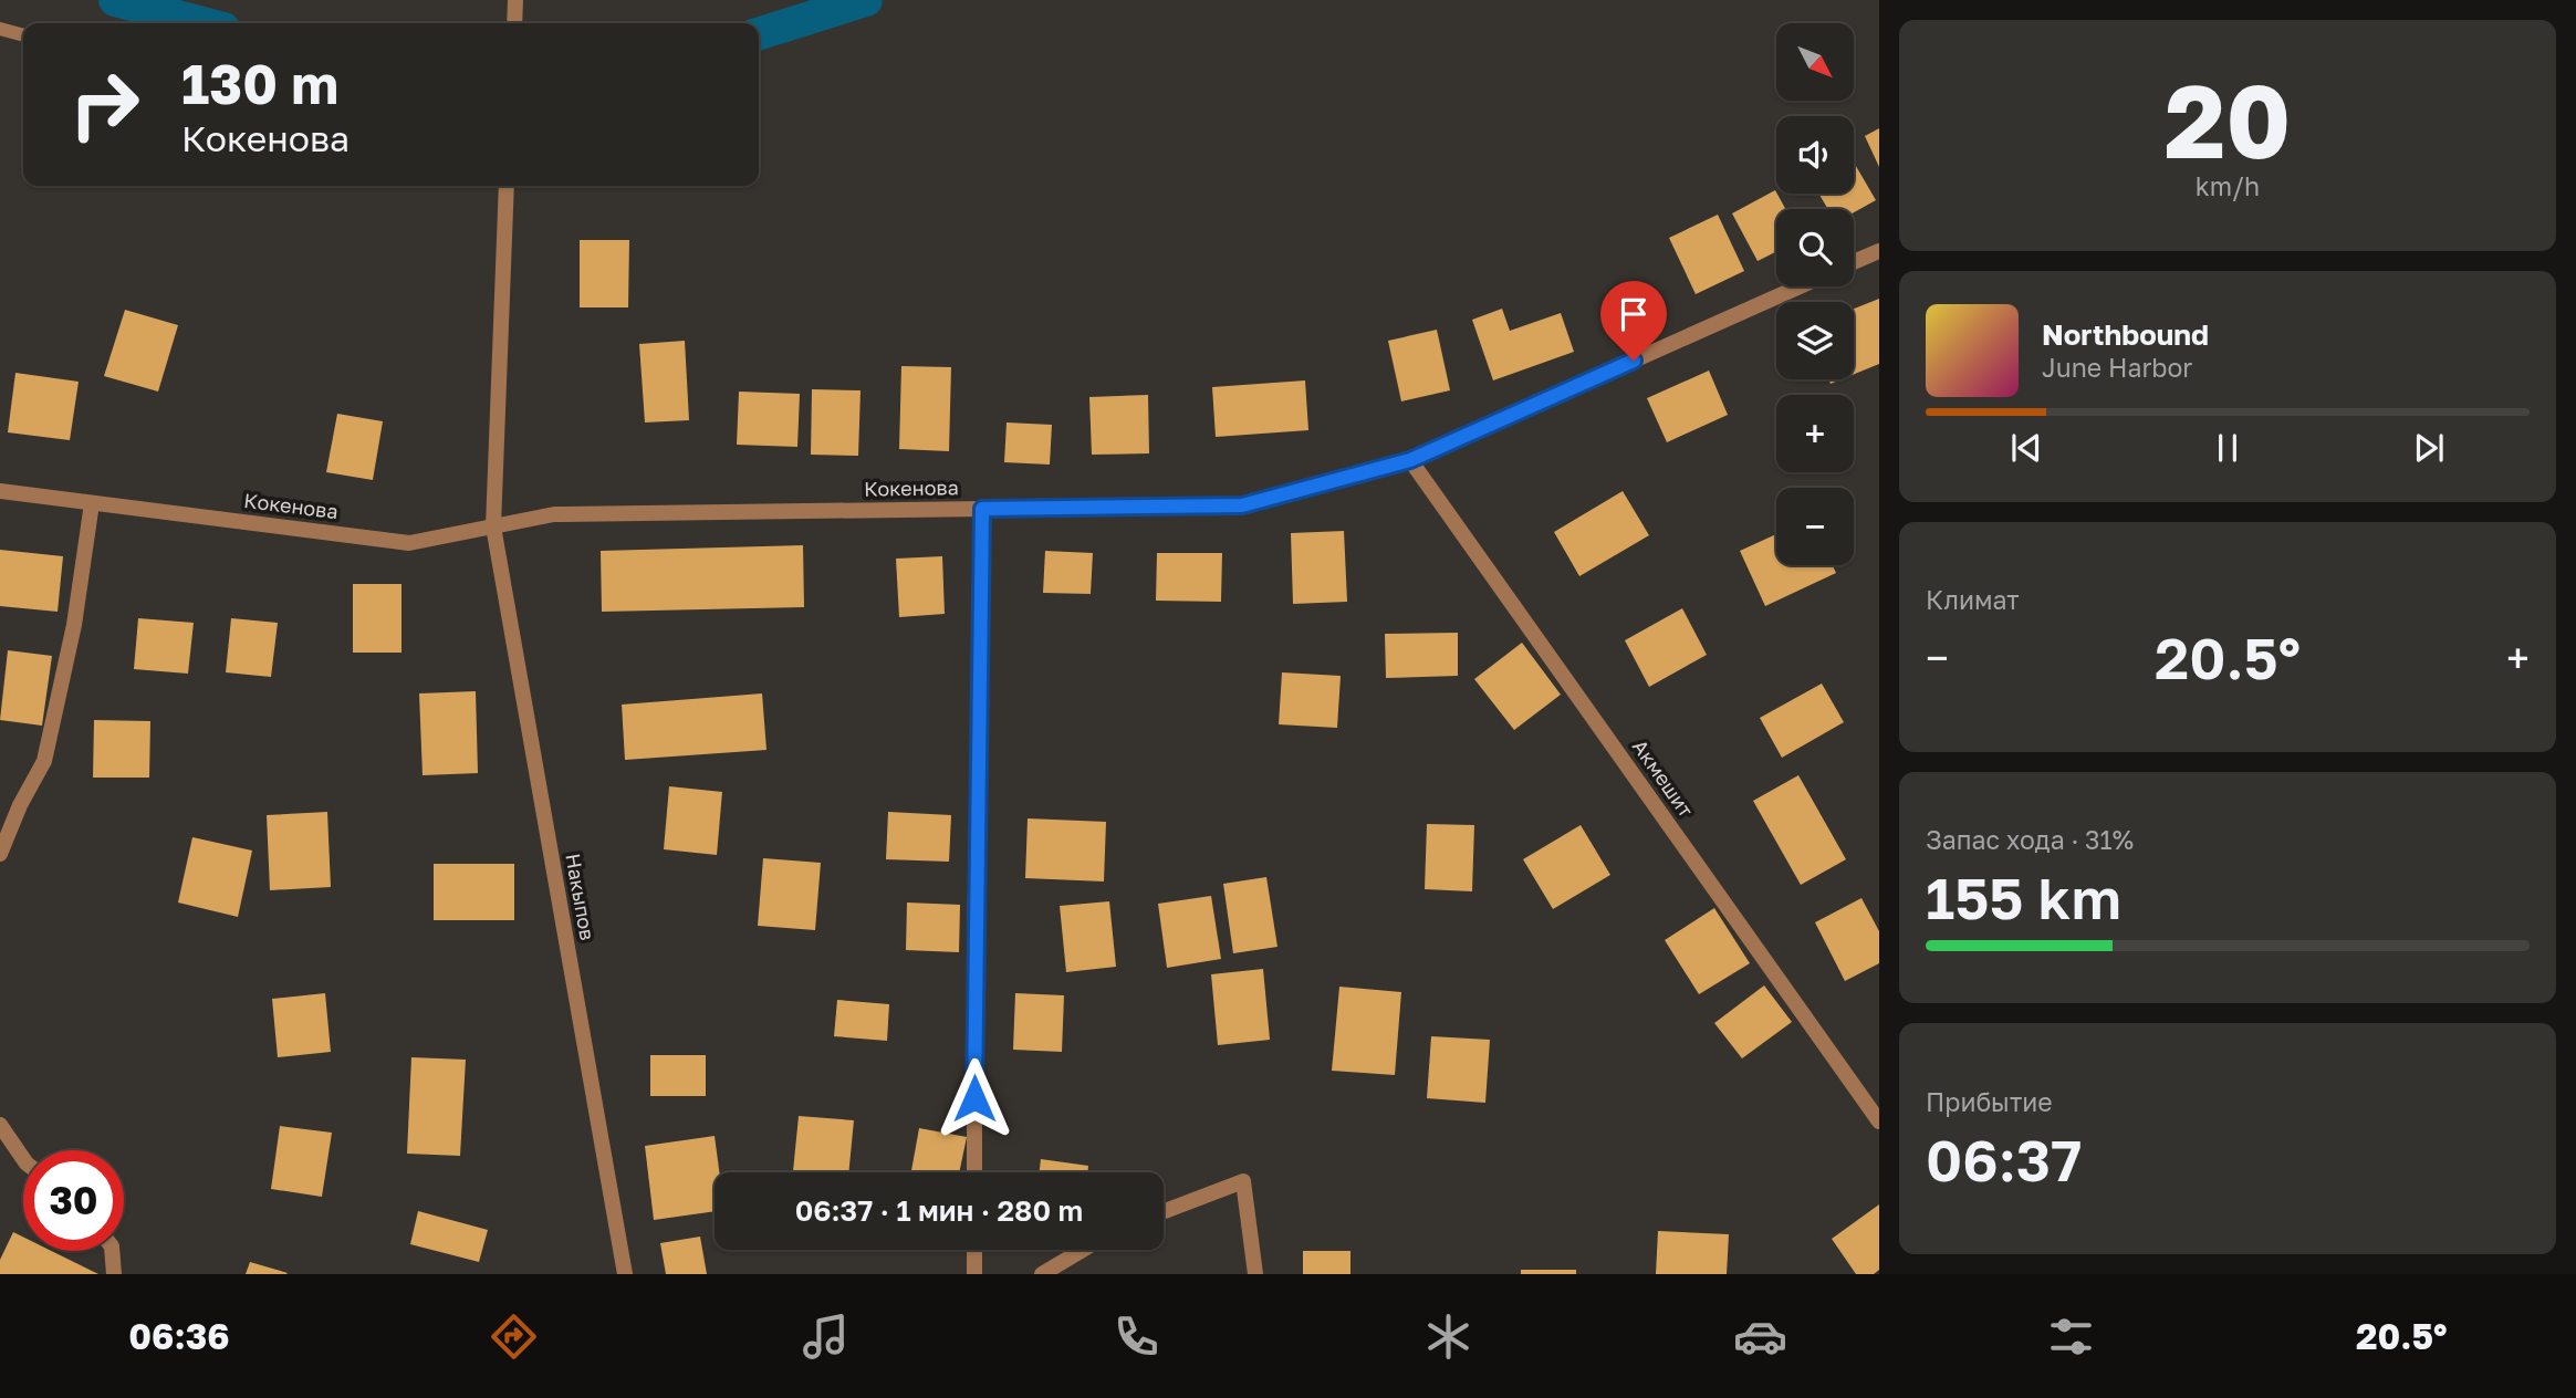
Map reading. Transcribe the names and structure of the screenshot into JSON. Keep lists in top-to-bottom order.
{
  "streets": {
    "street": ["Кокенова", "Акмешит", "Накыпов"]
  },
  "crossings": [
    ["Кокенова", "Акмешит"],
    ["Кокенова", "Накыпов"]
  ],
  "north": "bottom right",
  "page": {
    "tile": [
      ["20", "km/h"],
      "Климат",
      ["Запас хода · 31%", "155 km"],
      ["Прибытие", "06:37"]
    ],
    "map_buttons": ["+", "−"],
    "turn": ["130 m", "Кокенова"],
    "song": ["Northbound", "June Harbor"],
    "heat": ["−", "20.5°", "+"],
    "limit": "30",
    "trip": "06:37 · 1 мин · 280 m",
    "tabs": ["06:36", "20.5°"]
  }
}
